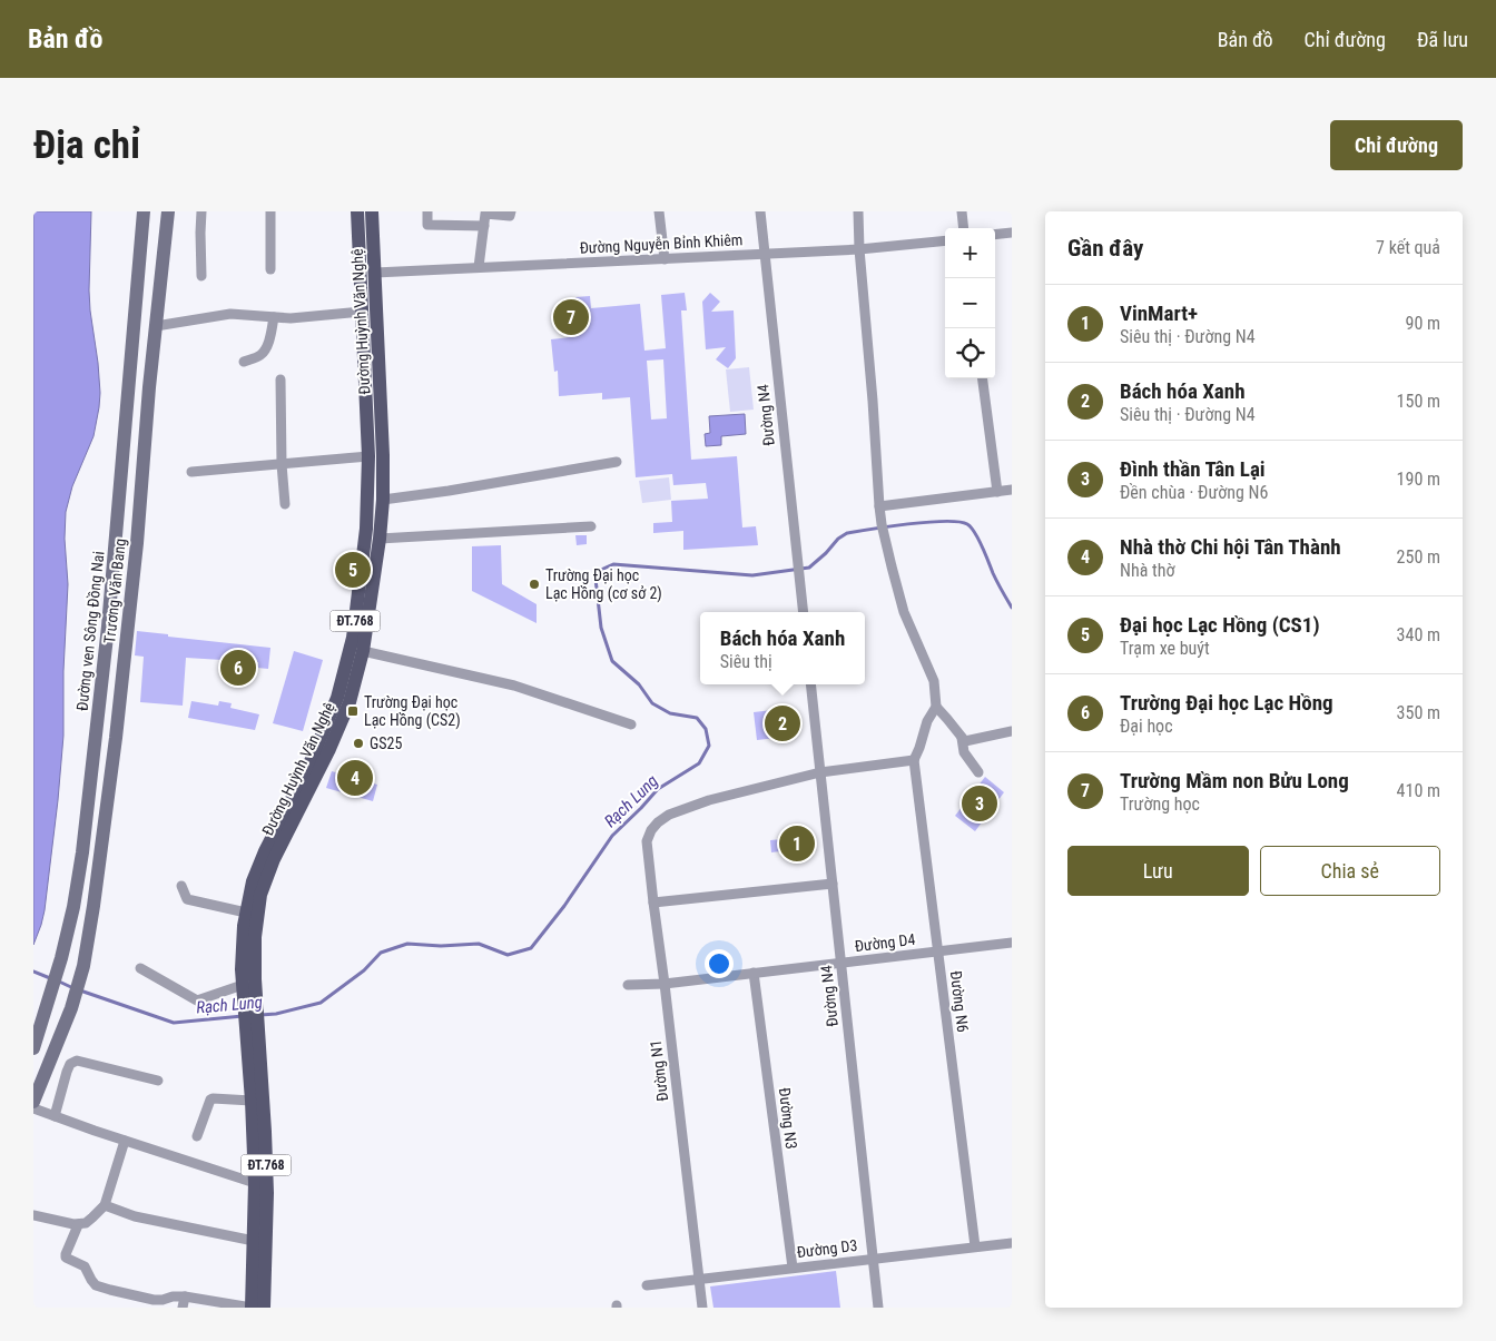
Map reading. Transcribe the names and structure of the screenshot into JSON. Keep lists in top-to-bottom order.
{
  "streets": {
    "main road": [
      "Đường Huỳnh Văn Nghệ",
      "Trương Văn Bang",
      "ĐT.768",
      "Đường ven Sông Đồng Nai"
    ],
    "street": [
      "Đường Nguyễn Bỉnh Khiêm",
      "Đường N4",
      "Đường D4",
      "Đường N6",
      "Đường N1",
      "Đường N3",
      "Đường D3"
    ]
  },
  "crossings": [
    ["Đường Nguyễn Bỉnh Khiêm", "Đường Huỳnh Văn Nghệ"],
    ["Đường Nguyễn Bỉnh Khiêm", "Đường N4"],
    ["Đường N4", "Đường D4"],
    ["Đường N4", "Đường N1"],
    ["Đường N4", "Đường D3"],
    ["Đường D4", "Đường N6"],
    ["Đường D4", "Đường N1"],
    ["Đường D4", "Đường N3"],
    ["Đường N6", "Đường D3"],
    ["Đường N1", "Đường D3"],
    ["Đường N3", "Đường D3"]
  ],
  "water": ["Rạch Lung"],
  "places": {
    "other": ["Trường Đại học Lạc Hồng (cơ sở 2)", "GS25"],
    "transit": ["Trường Đại học Lạc Hồng (CS2)"]
  },
  "page": {
    "header": "Bản đồ",
    "nav": ["Bản đồ", "Chỉ đường", "Đã lưu"],
    "buttons": [
      "Chỉ đường",
      ["Lưu", "Chia sẻ"]
    ],
    "title": "Địa chỉ",
    "heading": ["Gần đây", "7 kết quả"],
    "map_buttons": ["+", "−"],
    "list": [
      {
        "mark": "1",
        "name": "VinMart+",
        "note": "Siêu thị · Đường N4",
        "value": "90 m"
      },
      {
        "mark": "2",
        "name": "Bách hóa Xanh",
        "note": "Siêu thị · Đường N4",
        "value": "150 m"
      },
      {
        "mark": "3",
        "name": "Đình thần Tân Lại",
        "note": "Đền chùa · Đường N6",
        "value": "190 m"
      },
      {
        "mark": "4",
        "name": "Nhà thờ Chi hội Tân Thành",
        "note": "Nhà thờ",
        "value": "250 m"
      },
      {
        "mark": "5",
        "name": "Đại học Lạc Hồng (CS1)",
        "note": "Trạm xe buýt",
        "value": "340 m"
      },
      {
        "mark": "6",
        "name": "Trường Đại học Lạc Hồng",
        "note": "Đại học",
        "value": "350 m"
      },
      {
        "mark": "7",
        "name": "Trường Mầm non Bửu Long",
        "note": "Trường học",
        "value": "410 m"
      }
    ],
    "pins": [
      "7",
      "5",
      "6",
      "2",
      "4",
      "3",
      "1"
    ],
    "popup": ["Bách hóa Xanh", "Siêu thị"]
  }
}
